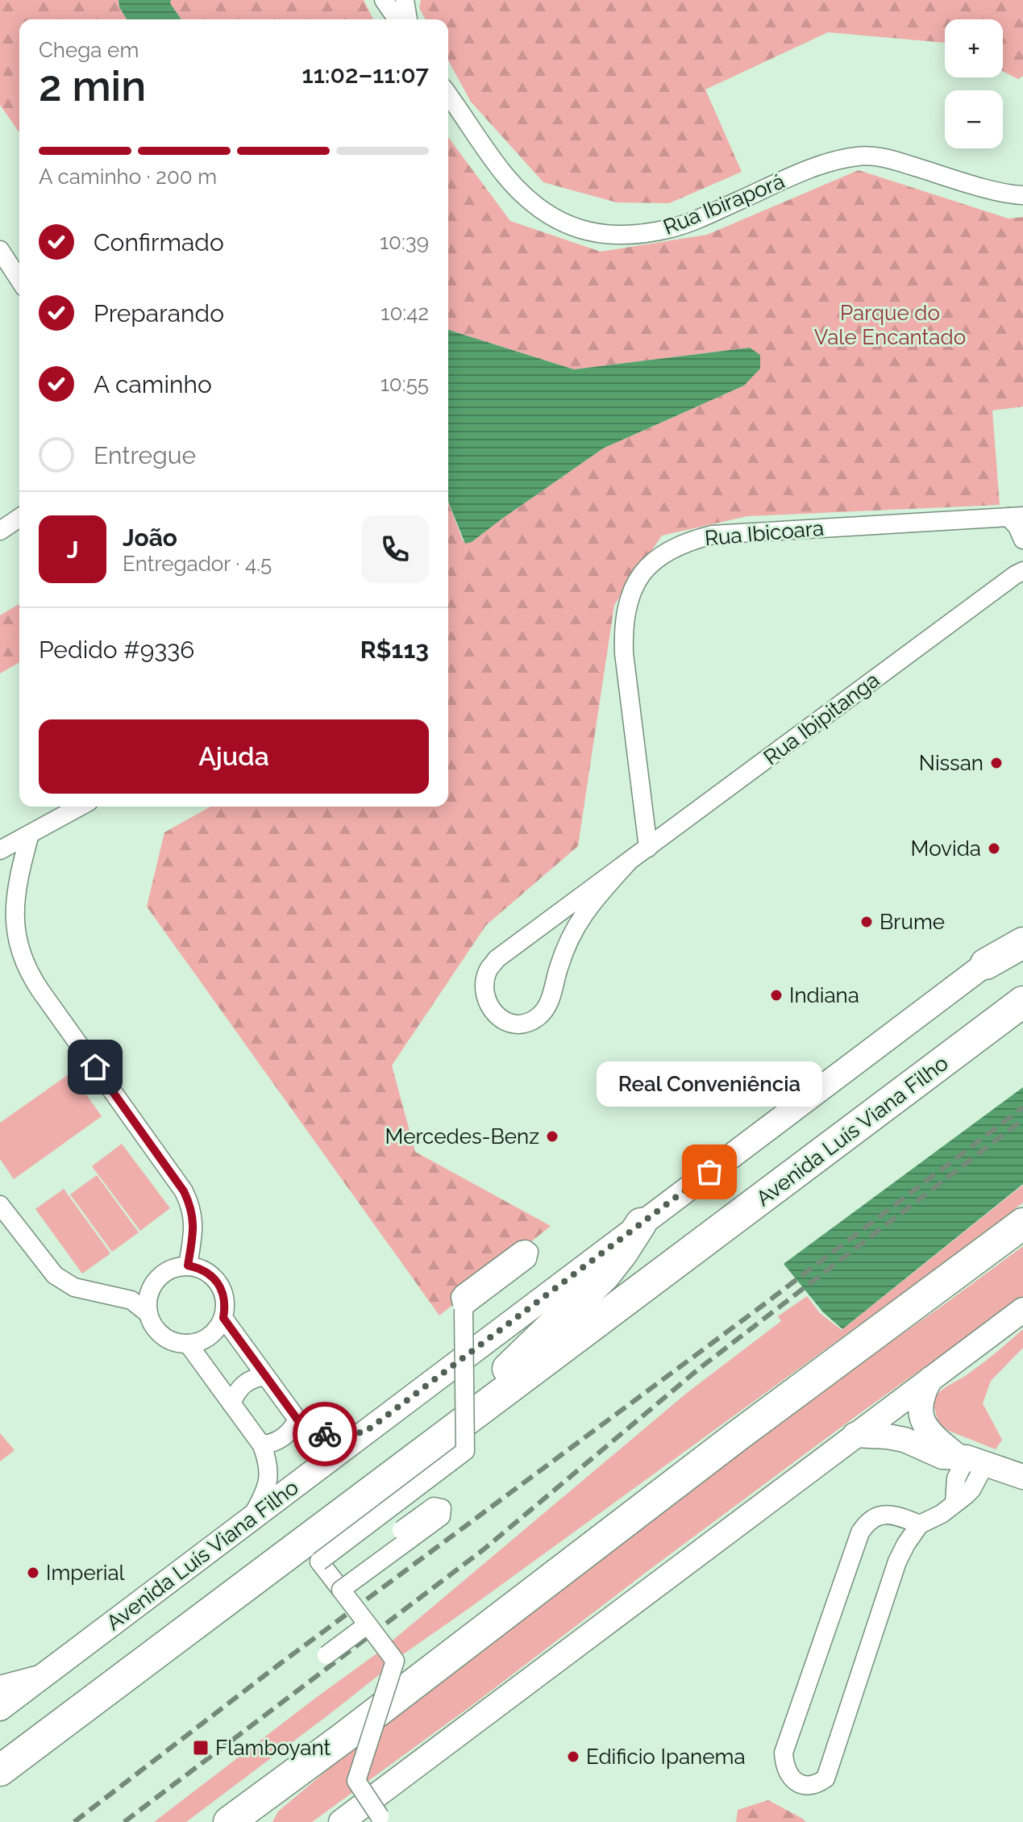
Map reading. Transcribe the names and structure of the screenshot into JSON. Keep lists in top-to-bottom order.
{
  "streets": {
    "highway": ["Avenida Luís Viana Filho"],
    "street": ["Rua Ibiraporá", "Rua Ibicoara", "Rua Ibipitanga"]
  },
  "crossings": [
    ["Rua Ibicoara", "Rua Ibipitanga"]
  ],
  "parks": ["Parque do Vale Encantado"],
  "places": {
    "other": [
      "Nissan",
      "Movida",
      "Brume",
      "Indiana",
      "Mercedes-Benz",
      "Real Conveniência",
      "Imperial",
      "Edificio Ipanema"
    ],
    "transit": ["Flamboyant"]
  },
  "page": {
    "map_buttons": ["+", "−"],
    "heading": ["2 min", "Chega em", "11:02–11:07"],
    "panel": [
      "João",
      "Entregador · 4.5",
      "Pedido #9336",
      "R$113"
    ],
    "bar": "A caminho · 200 m",
    "list": [
      ["Confirmado", "10:39"],
      ["Preparando", "10:42"],
      ["A caminho", "10:55"],
      "Entregue"
    ],
    "round": "J",
    "buttons": "Ajuda",
    "bubble": "Real Conveniência"
  }
}
